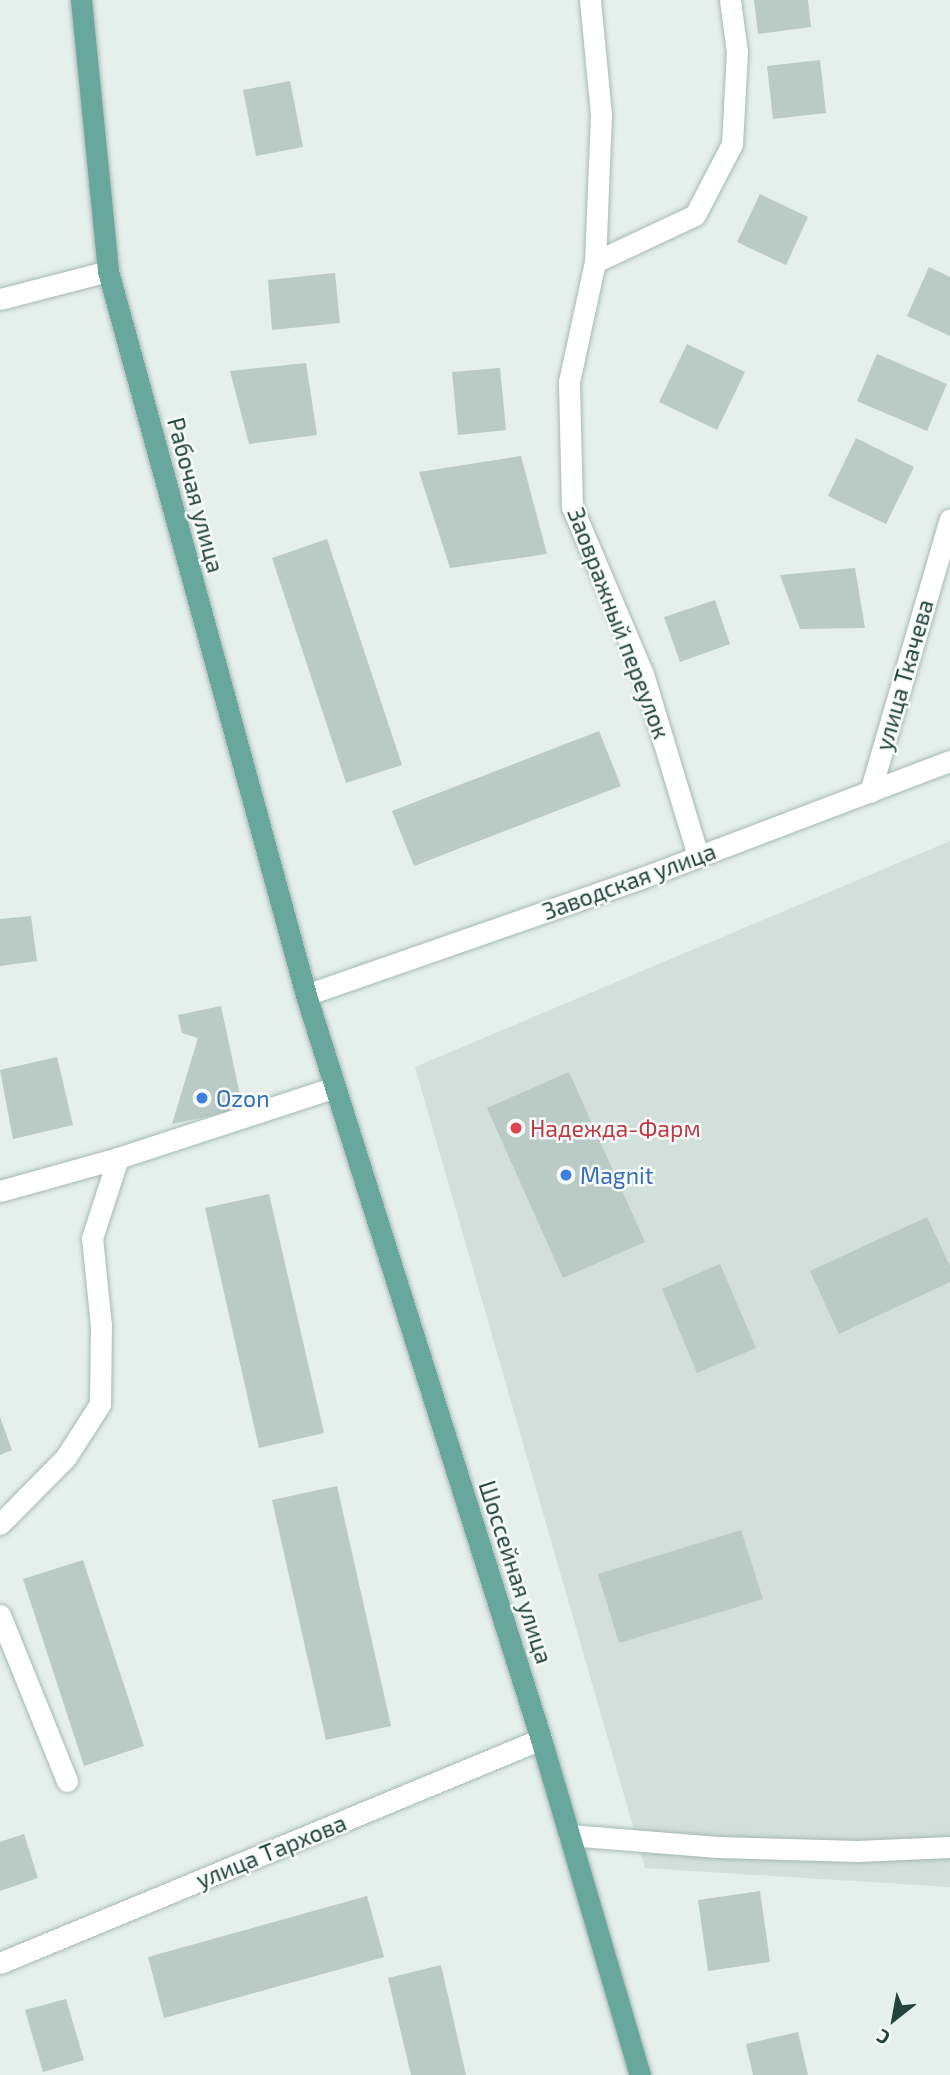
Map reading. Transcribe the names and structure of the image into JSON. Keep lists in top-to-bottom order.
{
  "streets": {
    "main road": ["Рабочая улица", "Шоссейная улица"],
    "street": [
      "Заовражный переулок",
      "улица Ткачева",
      "Заводская улица",
      "улица Тархова"
    ]
  },
  "crossings": [
    ["Рабочая улица", "Заводская улица"],
    ["Рабочая улица", "Шоссейная улица"],
    ["Заовражный переулок", "Заводская улица"],
    ["улица Ткачева", "Заводская улица"],
    ["Заводская улица", "Шоссейная улица"],
    ["Шоссейная улица", "улица Тархова"]
  ],
  "places": ["Ozon", "Надежда-Фарм", "Magnit"],
  "north": "bottom left"
}
